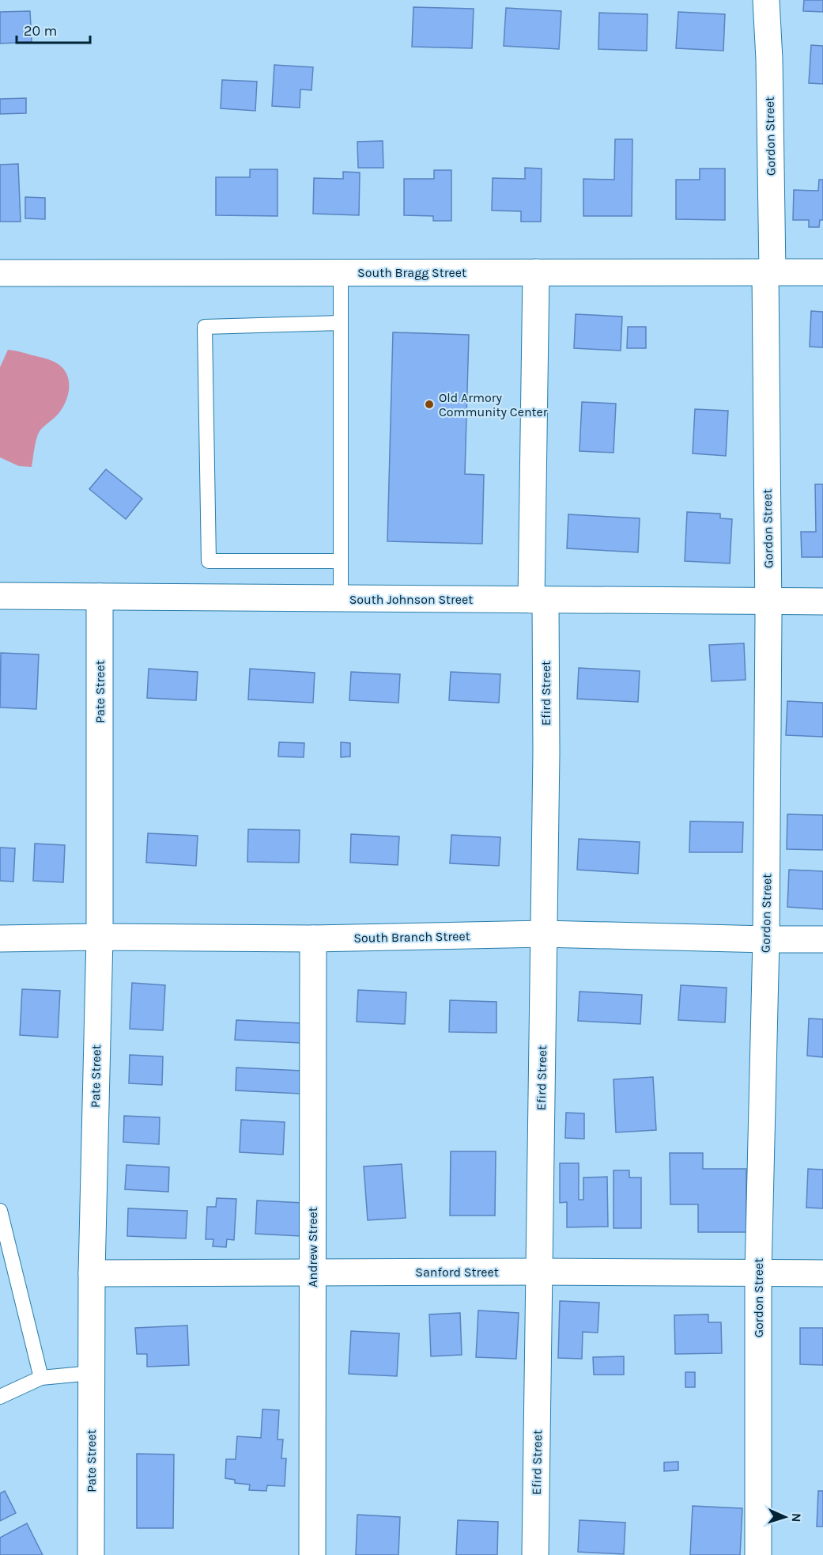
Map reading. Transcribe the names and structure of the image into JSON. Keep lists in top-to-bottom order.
{
  "streets": {
    "street": [
      "Gordon Street",
      "South Bragg Street",
      "South Johnson Street",
      "Pate Street",
      "Efird Street",
      "South Branch Street",
      "Andrew Street",
      "Sanford Street"
    ]
  },
  "crossings": [
    ["Gordon Street", "South Bragg Street"],
    ["Gordon Street", "South Johnson Street"],
    ["Gordon Street", "South Branch Street"],
    ["Gordon Street", "Sanford Street"],
    ["South Bragg Street", "Efird Street"],
    ["South Johnson Street", "Pate Street"],
    ["South Johnson Street", "Efird Street"],
    ["Pate Street", "South Branch Street"],
    ["Pate Street", "Sanford Street"],
    ["Efird Street", "South Branch Street"],
    ["Efird Street", "Sanford Street"],
    ["South Branch Street", "Andrew Street"],
    ["Andrew Street", "Sanford Street"]
  ],
  "places": ["Old Armory Community Center"],
  "scale_bar": "20 m",
  "north": "right"
}
